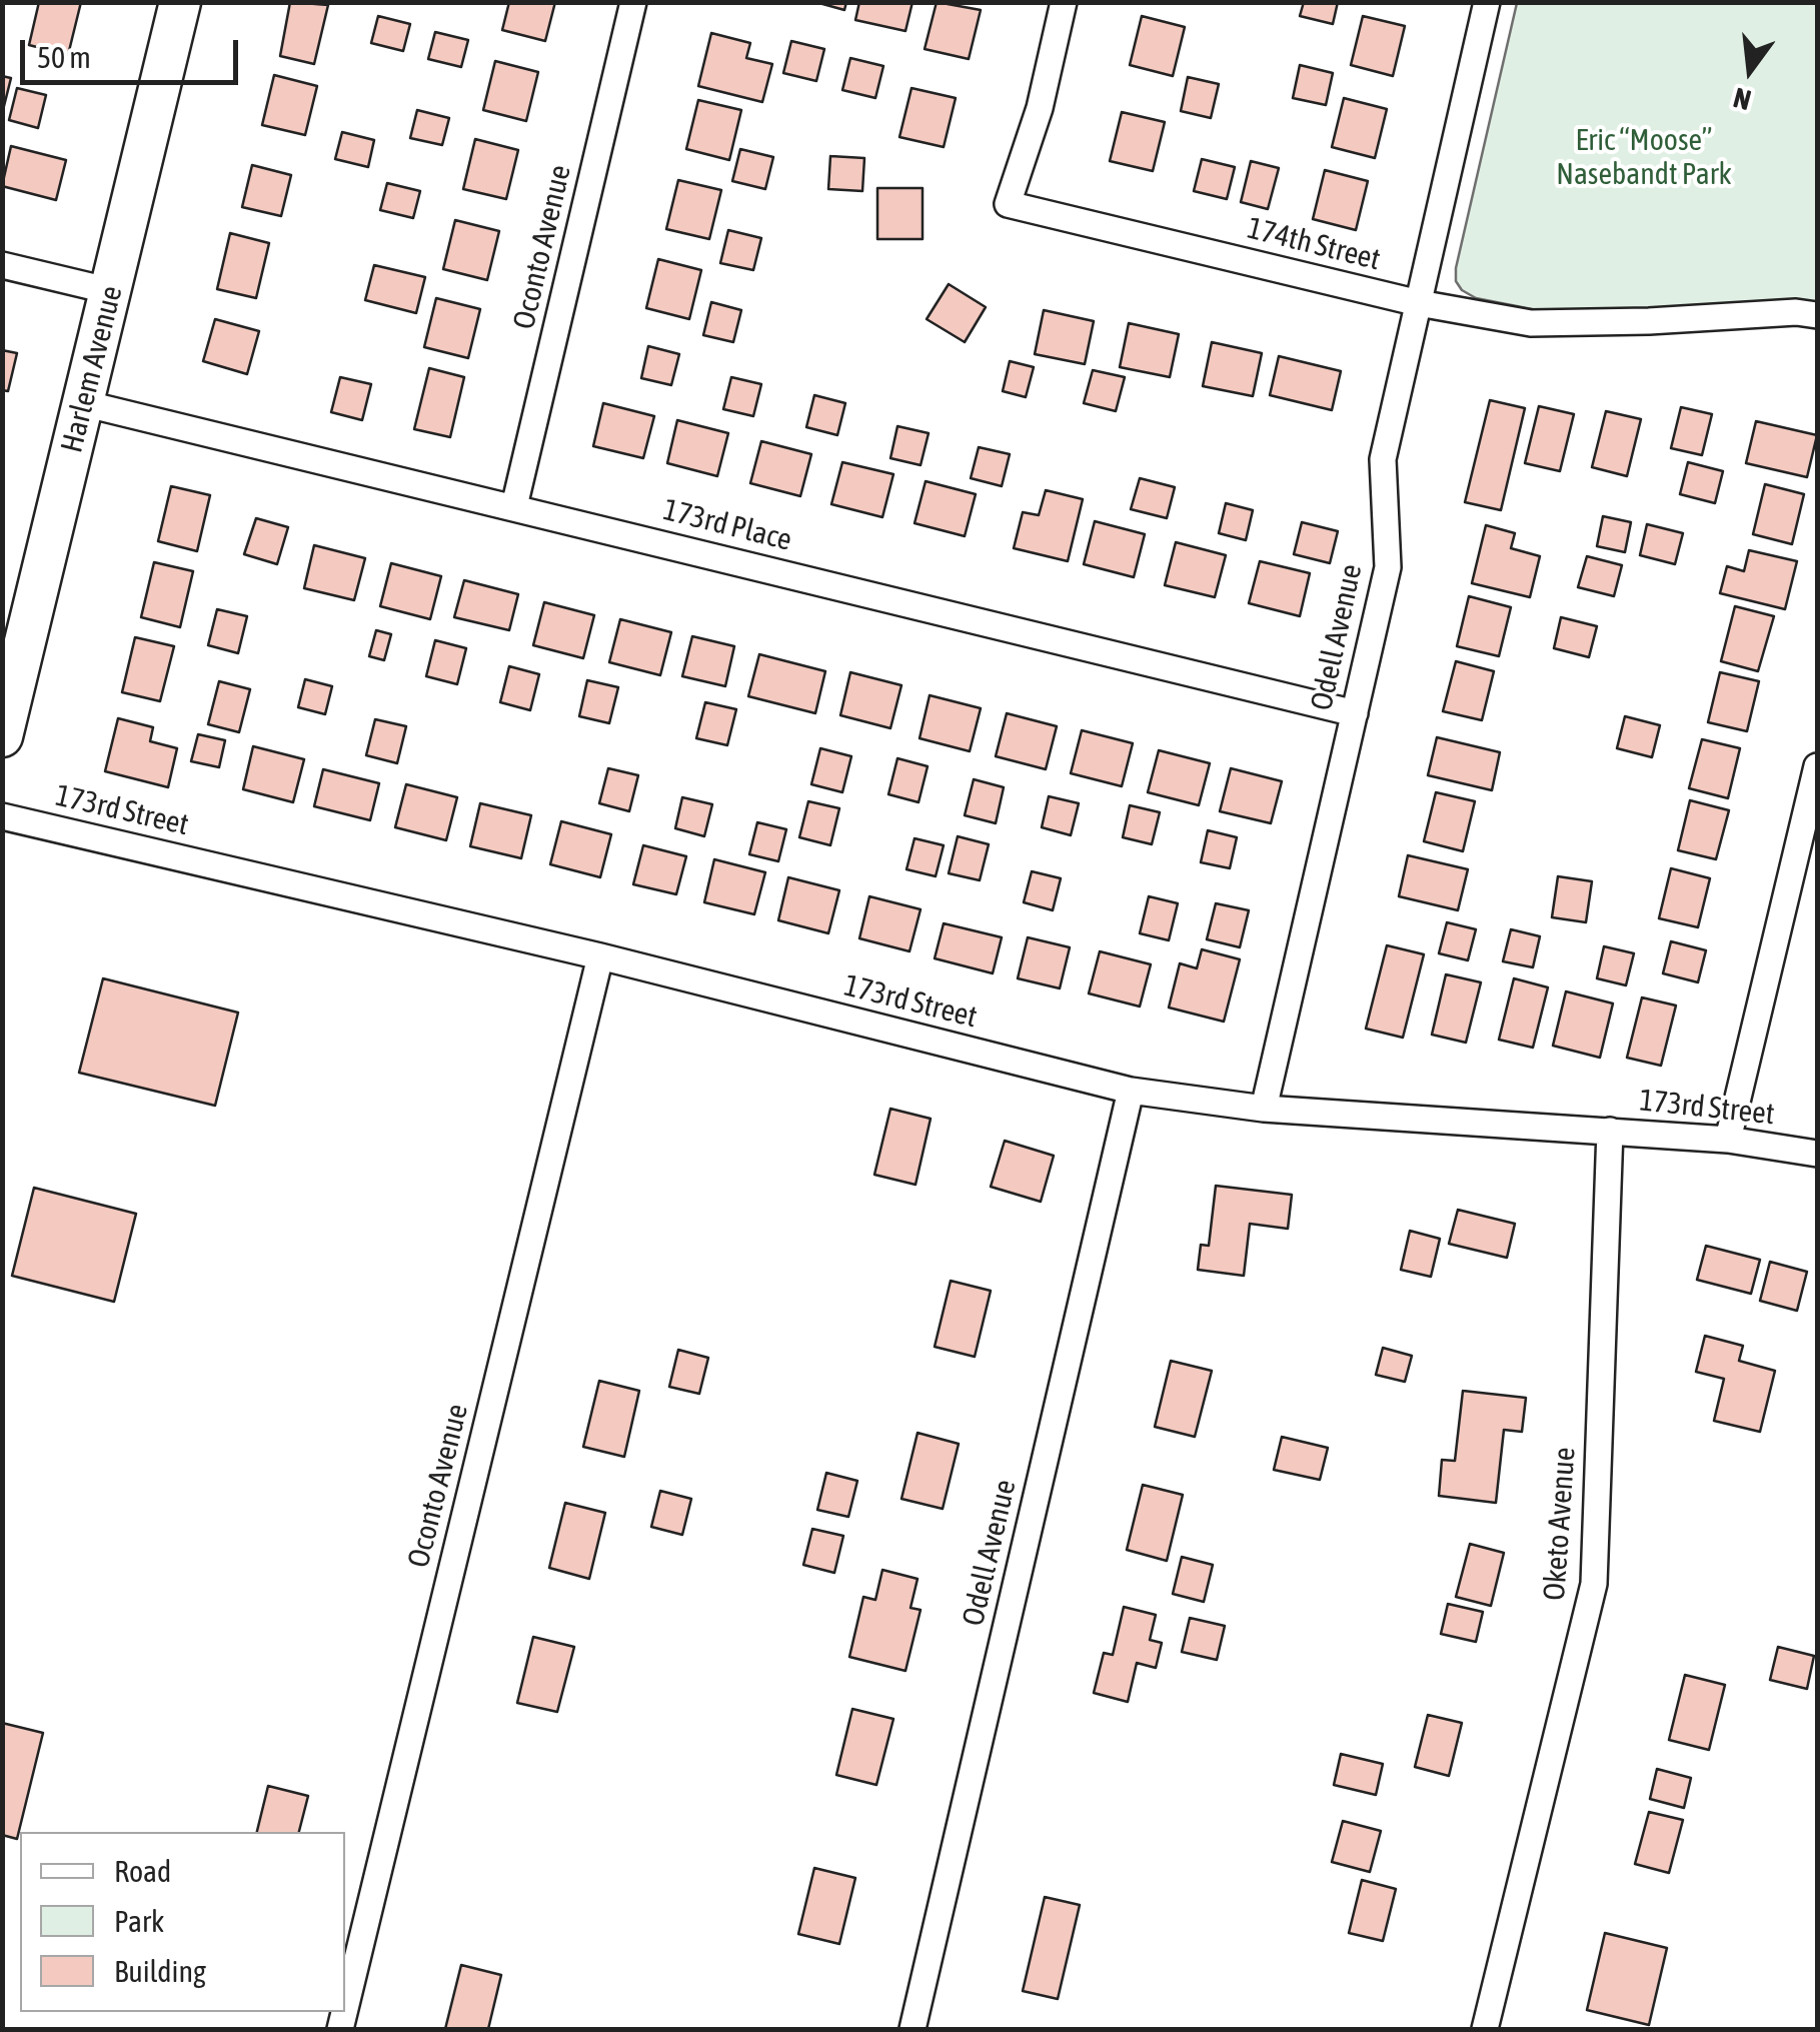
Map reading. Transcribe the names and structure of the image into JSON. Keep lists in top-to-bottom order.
{
  "streets": {
    "main road": ["Harlem Avenue"],
    "street": [
      "174th Street",
      "Oconto Avenue",
      "173rd Place",
      "Odell Avenue",
      "173rd Street",
      "Oketo Avenue"
    ]
  },
  "crossings": [
    ["174th Street", "Odell Avenue"],
    ["Oconto Avenue", "173rd Place"],
    ["Oconto Avenue", "173rd Street"],
    ["Harlem Avenue", "173rd Place"],
    ["173rd Place", "Odell Avenue"],
    ["Odell Avenue", "173rd Street"],
    ["173rd Street", "Oketo Avenue"]
  ],
  "parks": ["Eric “Moose” Nasebandt Park"],
  "legend": ["Road", "Park", "Building"],
  "scale_bar": "50 m",
  "north": "bottom"
}
